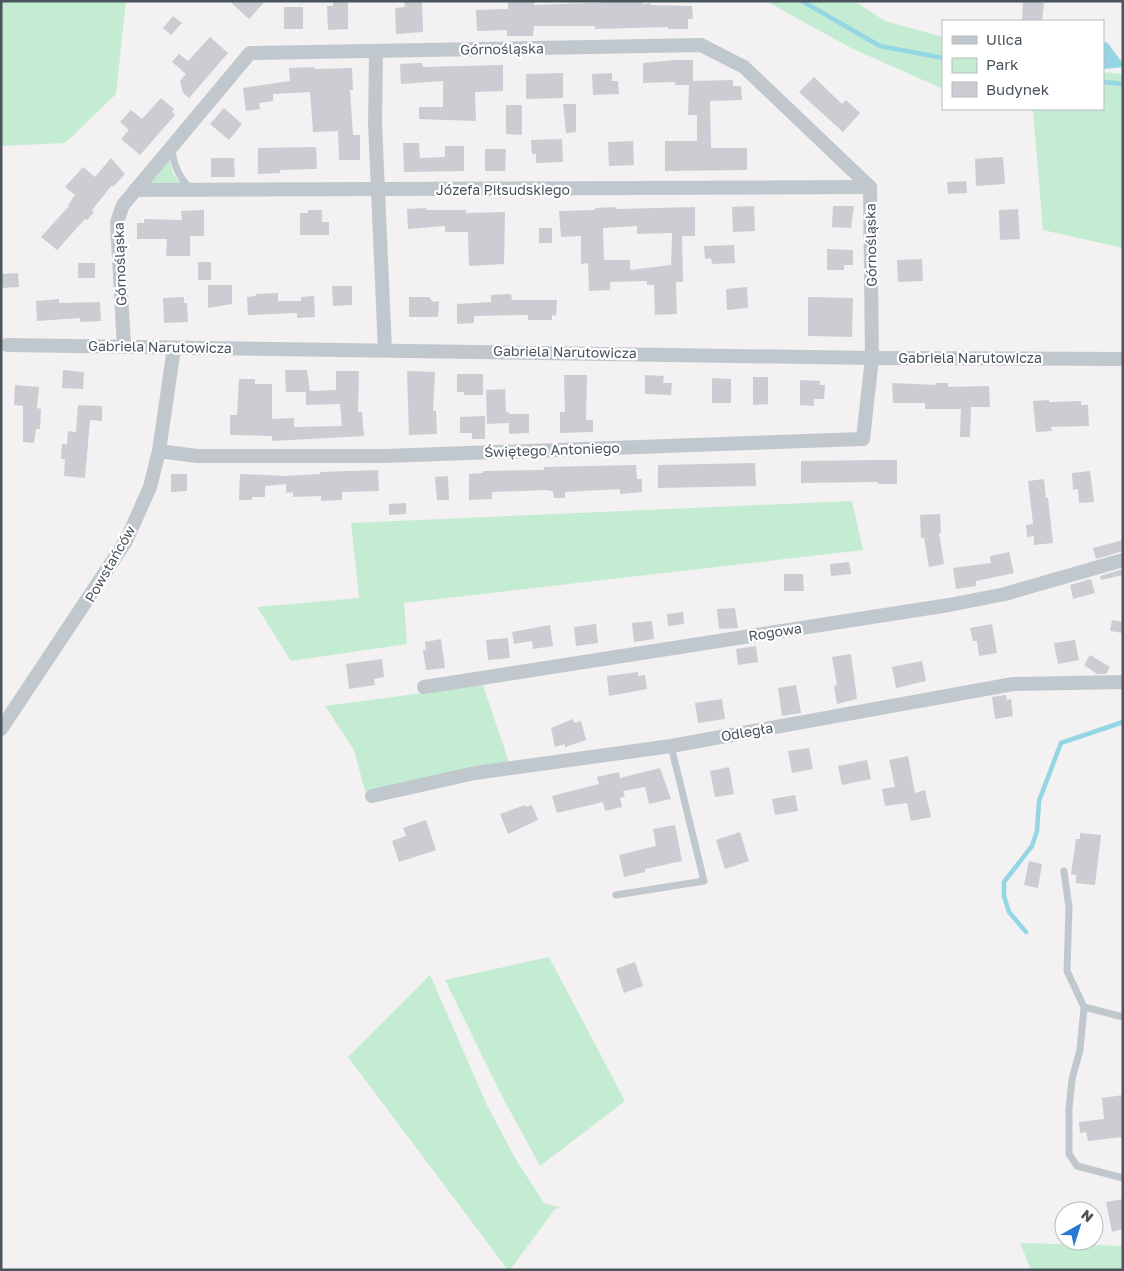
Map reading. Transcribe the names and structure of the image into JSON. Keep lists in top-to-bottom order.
{
  "streets": {
    "street": [
      "Górnośląska",
      "Józefa Piłsudskiego",
      "Gabriela Narutowicza",
      "Świętego Antoniego",
      "Powstańców",
      "Rogowa",
      "Odległa"
    ]
  },
  "crossings": [
    ["Górnośląska", "Józefa Piłsudskiego"],
    ["Górnośląska", "Gabriela Narutowicza"],
    ["Górnośląska", "Świętego Antoniego"],
    ["Gabriela Narutowicza", "Świętego Antoniego"],
    ["Gabriela Narutowicza", "Powstańców"],
    ["Świętego Antoniego", "Powstańców"]
  ],
  "legend": ["Ulica", "Park", "Budynek"],
  "north": "top right"
}
